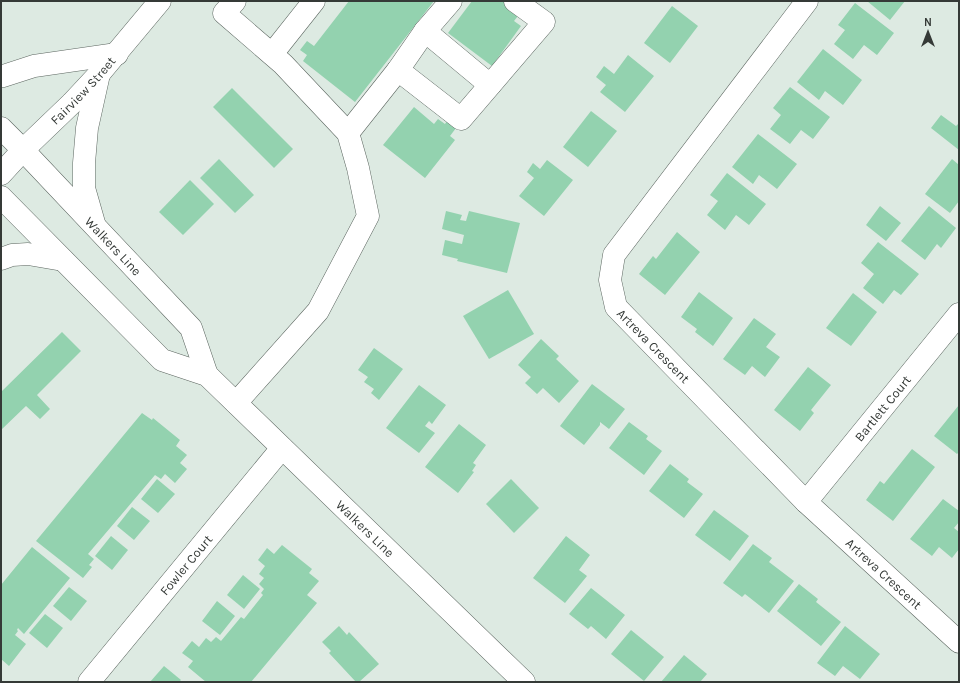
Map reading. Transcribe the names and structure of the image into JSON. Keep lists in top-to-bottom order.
{
  "streets": {
    "main road": [
      "Fairview Street",
      "Walkers Line",
      "Artreva Crescent",
      "Bartlett Court",
      "Fowler Court"
    ]
  },
  "crossings": [
    ["Fairview Street", "Walkers Line"],
    ["Walkers Line", "Fowler Court"],
    ["Artreva Crescent", "Bartlett Court"]
  ],
  "north": "top"
}
